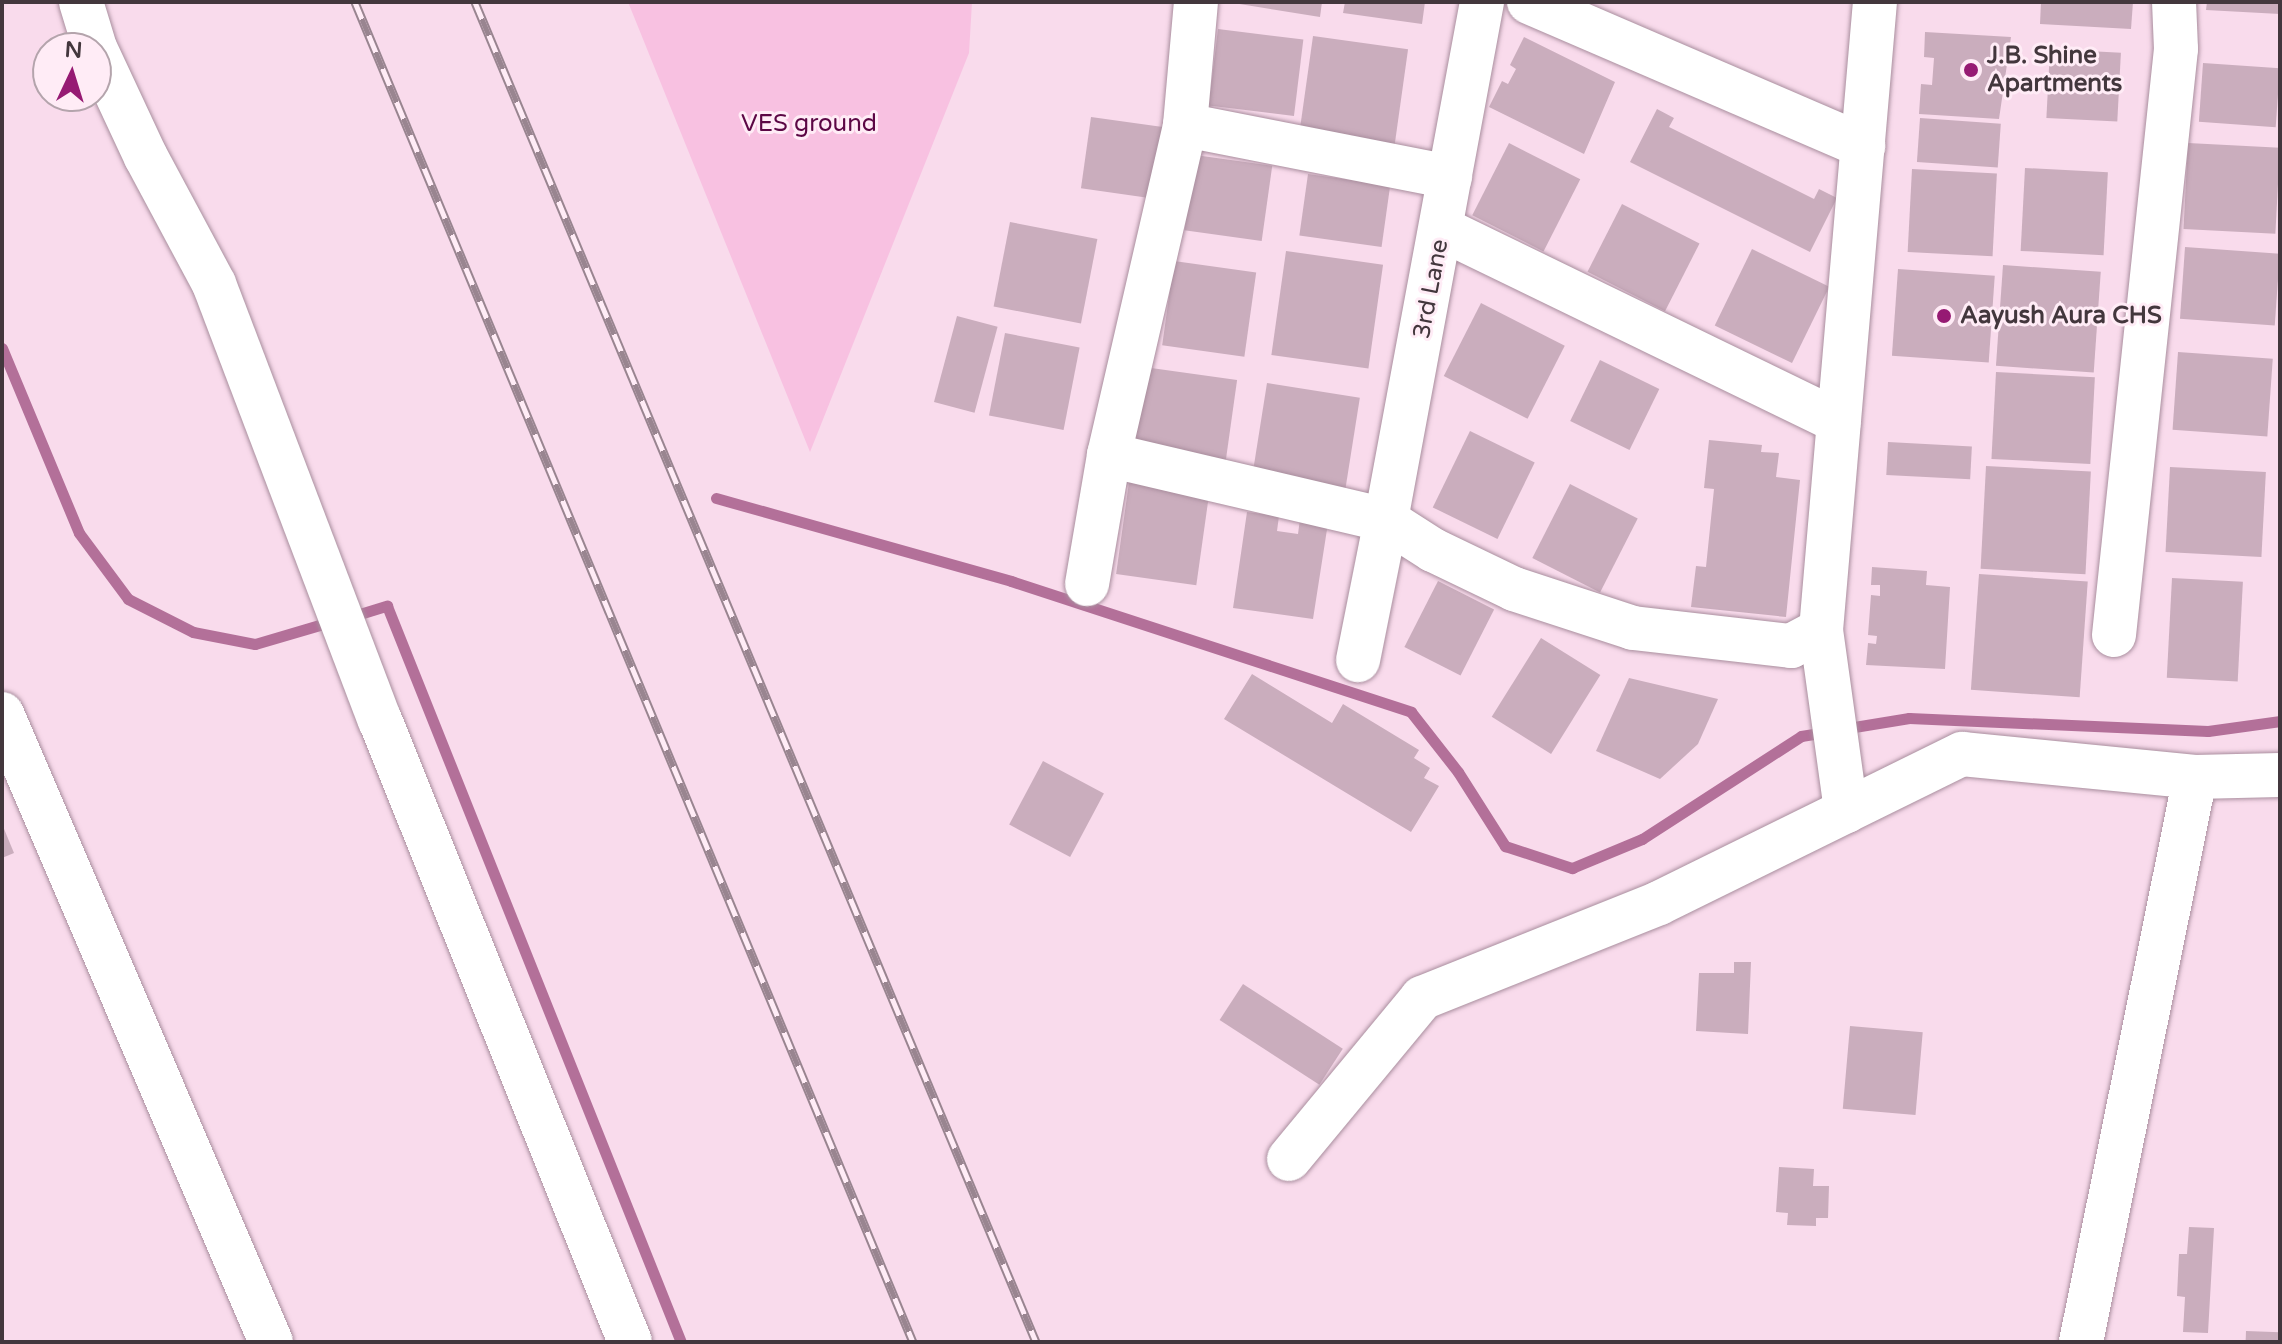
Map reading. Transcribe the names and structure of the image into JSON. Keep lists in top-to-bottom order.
{
  "streets": {
    "street": ["3rd Lane"]
  },
  "parks": ["VES ground"],
  "places": ["J.B. Shine Apartments", "Aayush Aura CHS"],
  "north": "top"
}
